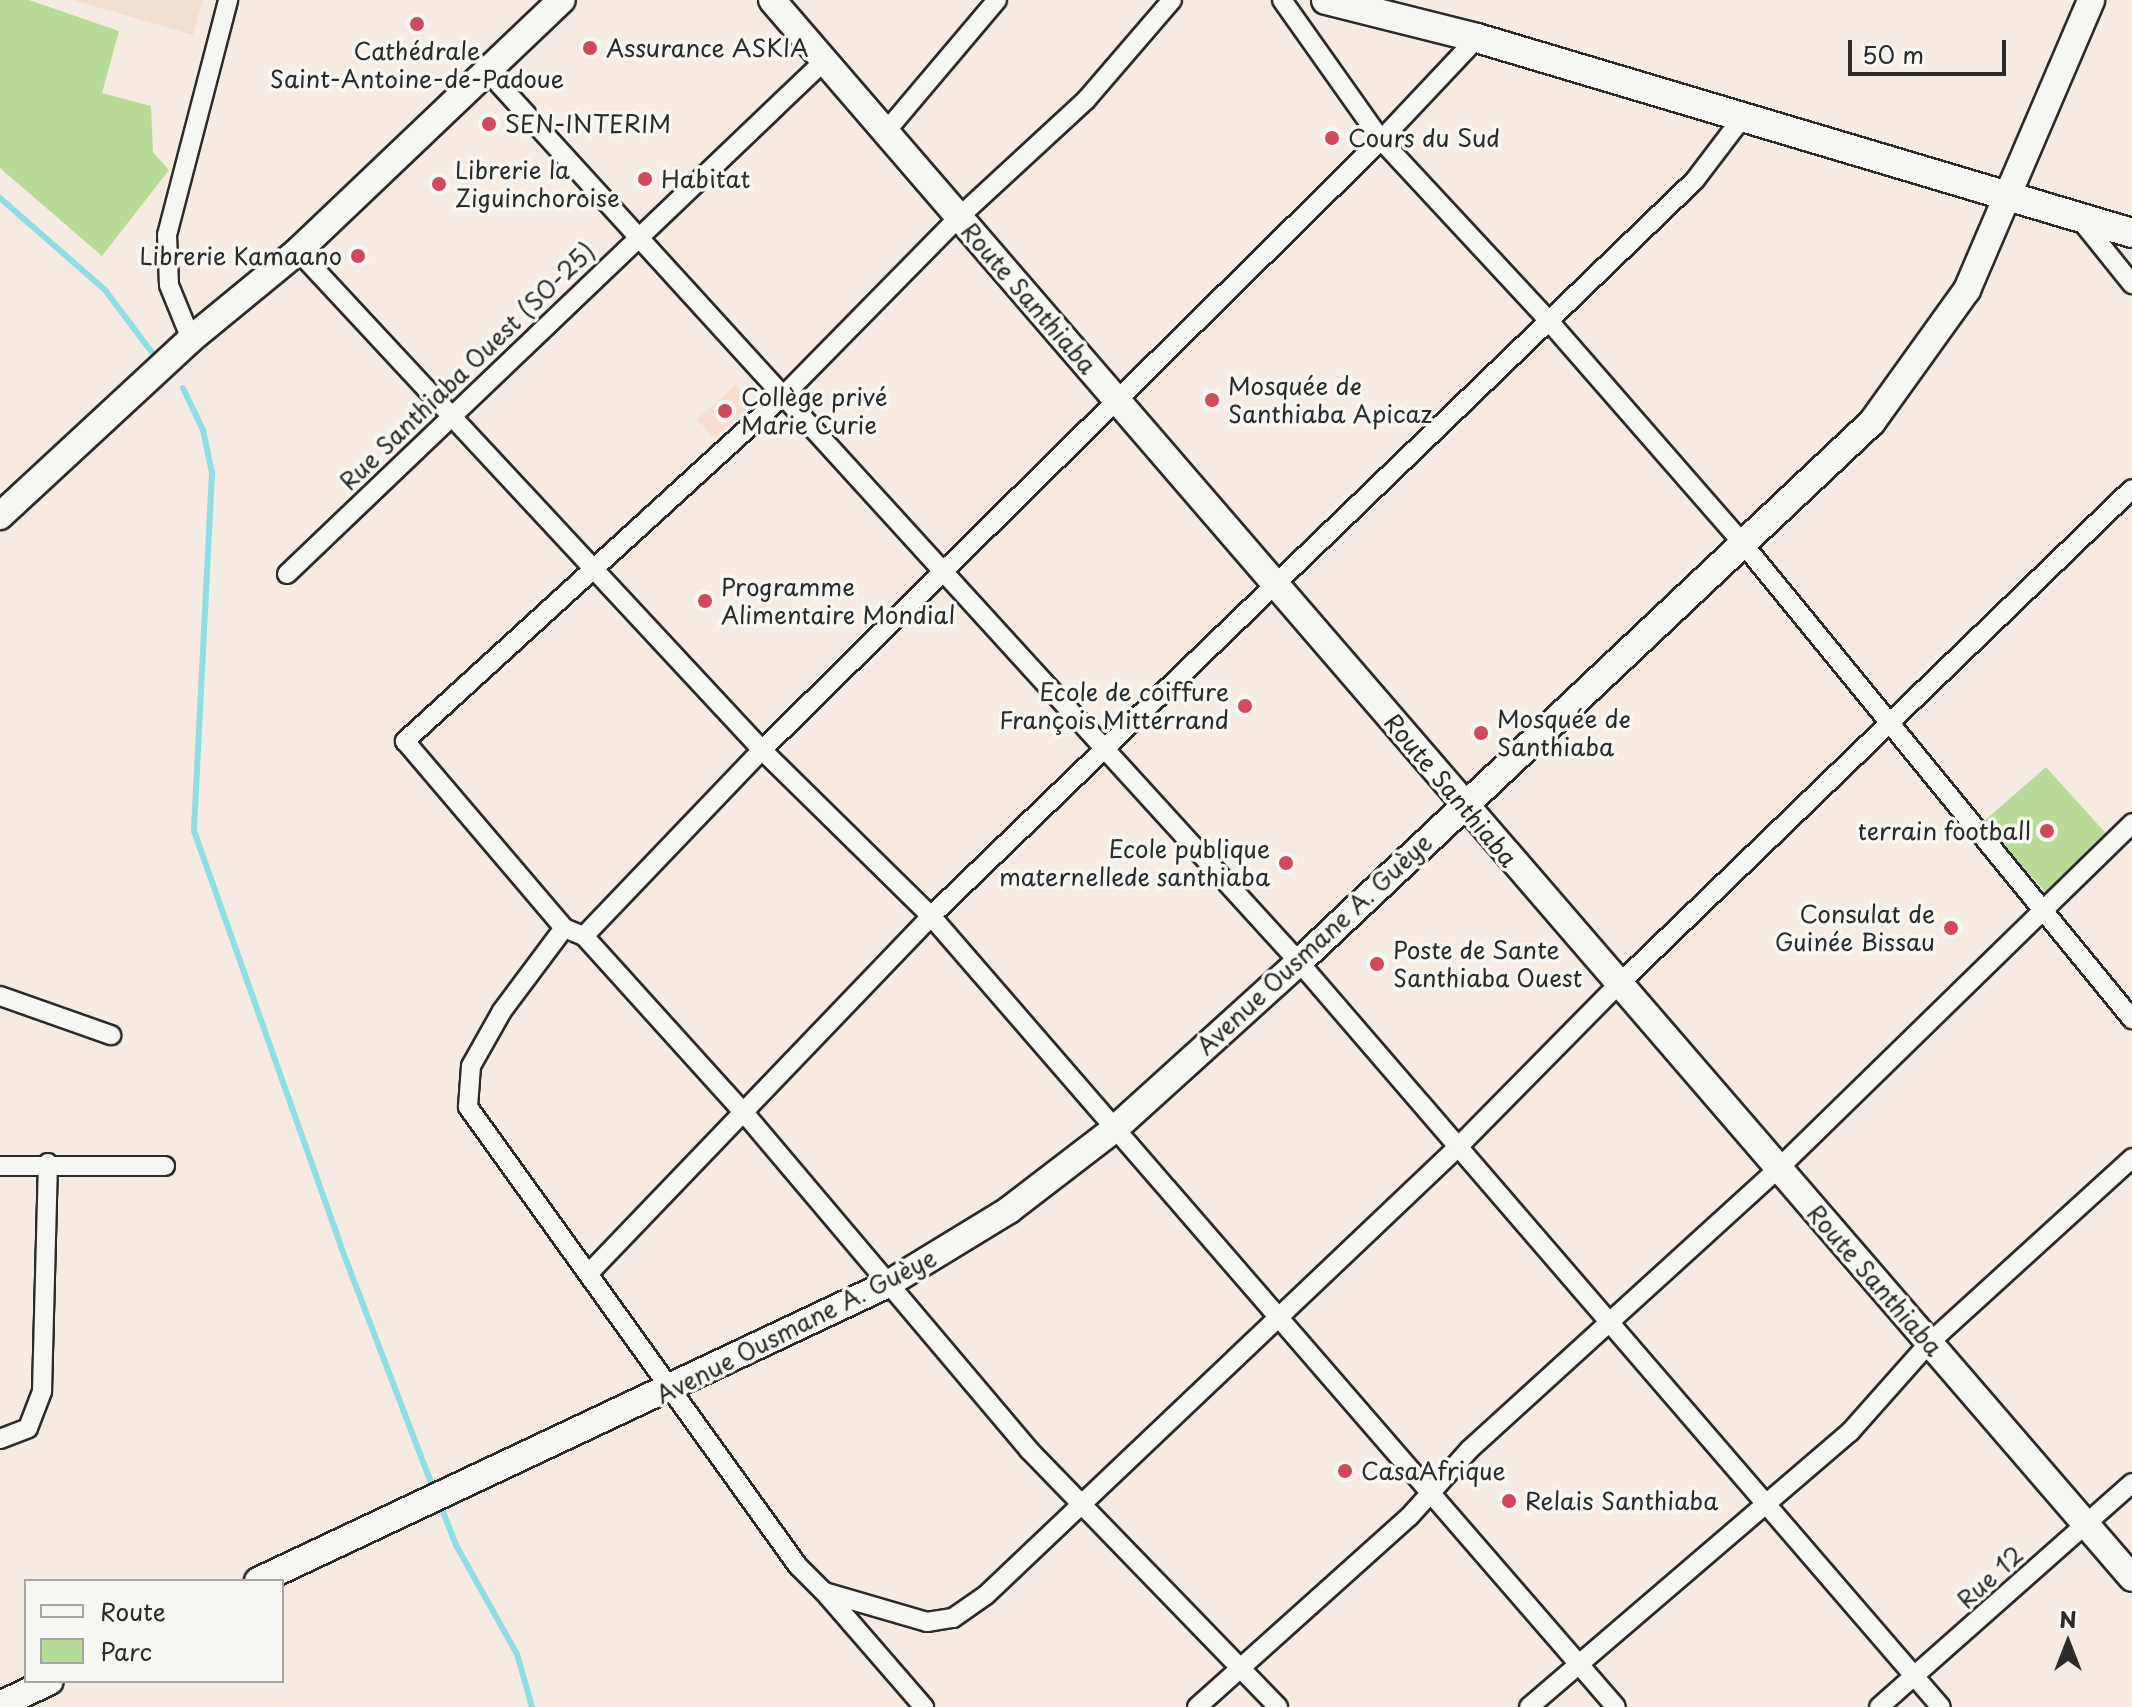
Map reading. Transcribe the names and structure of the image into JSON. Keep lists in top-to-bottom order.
{
  "streets": {
    "street": [
      "Route Santhiaba",
      "Rue Santhiaba Ouest (SO-25)",
      "Avenue Ousmane A. Guèye",
      "Rue 12"
    ]
  },
  "crossings": [
    ["Route Santhiaba", "Rue Santhiaba Ouest (SO-25)"],
    ["Route Santhiaba", "Avenue Ousmane A. Guèye"],
    ["Route Santhiaba", "Rue 12"]
  ],
  "places": [
    "Cathédrale Saint-Antoine-de-Padoue",
    "Assurance ASKIA",
    "SEN-INTERIM",
    "Cours du Sud",
    "Habitat",
    "Librerie la Ziguinchoroise",
    "Librerie Kamaano",
    "Mosquée de Santhiaba Apicaz",
    "Collège privé Marie Curie",
    "Programme Alimentaire Mondial",
    "Ecole de coiffure François Mitterrand",
    "Mosquée de Santhiaba",
    "terrain football",
    "Ecole publique maternellede santhiaba",
    "Consulat de Guinée Bissau",
    "Poste de Sante Santhiaba Ouest",
    "CasaAfrique",
    "Relais Santhiaba"
  ],
  "legend": ["Route", "Parc"],
  "scale_bar": "50 m",
  "north": "top"
}
